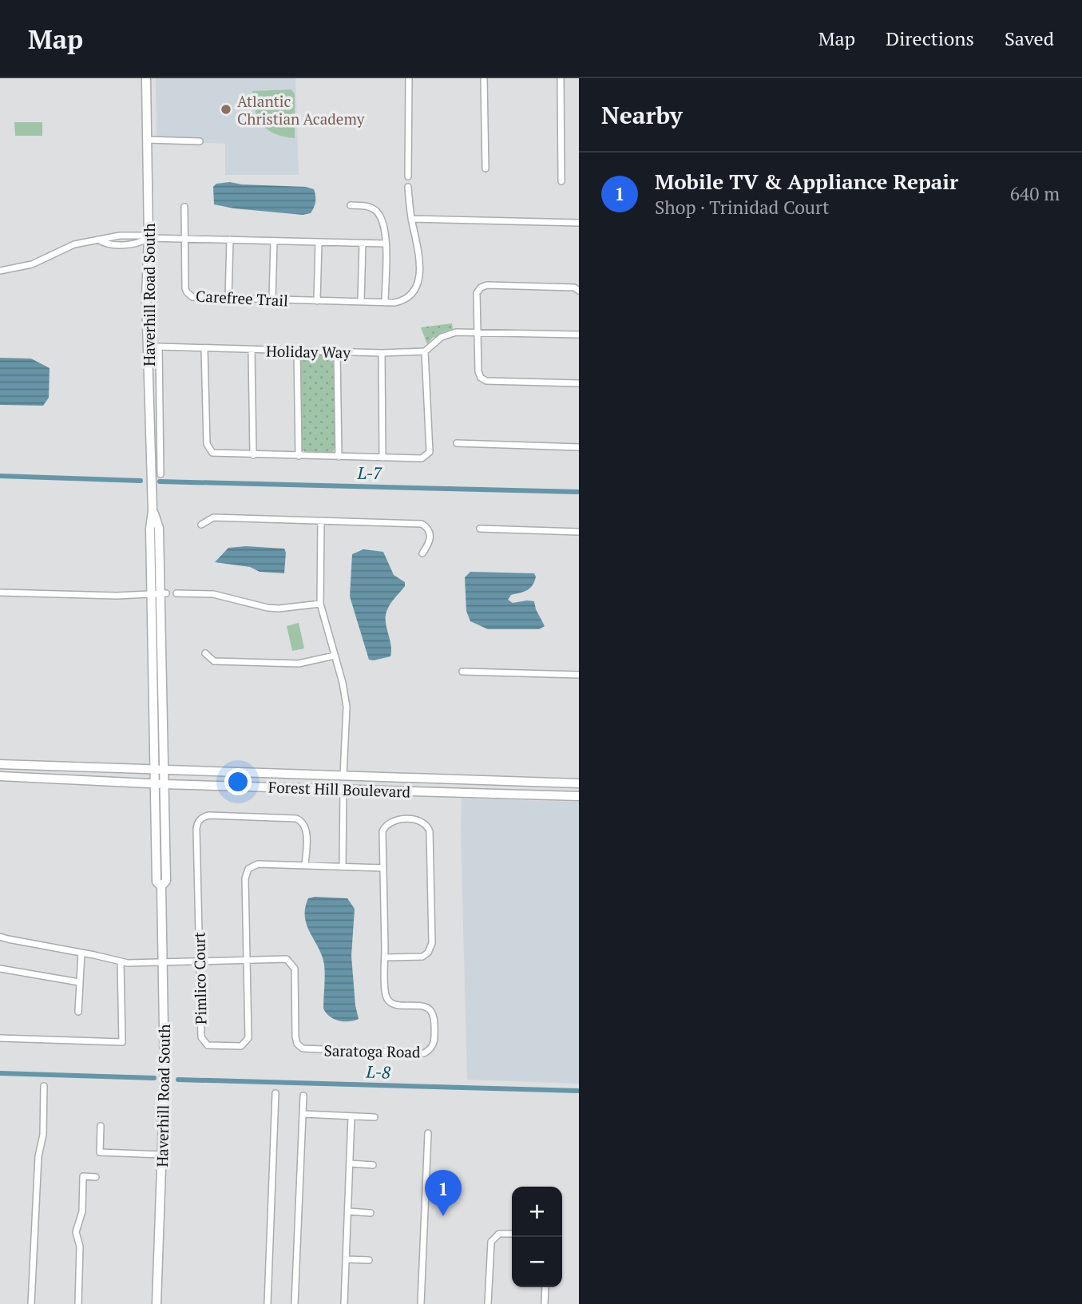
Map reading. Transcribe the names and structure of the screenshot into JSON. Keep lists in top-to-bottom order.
{
  "streets": {
    "street": [
      "Haverhill Road South",
      "Carefree Trail",
      "Holiday Way",
      "Forest Hill Boulevard",
      "Pimlico Court",
      "Saratoga Road"
    ]
  },
  "crossings": [
    ["Haverhill Road South", "Forest Hill Boulevard"],
    ["Haverhill Road South", "Saratoga Road"],
    ["Pimlico Court", "Saratoga Road"]
  ],
  "water": ["L-7", "L-8"],
  "places": ["Atlantic Christian Academy"],
  "page": {
    "header": "Map",
    "nav": ["Map", "Directions", "Saved"],
    "heading": "Nearby",
    "list": [
      {
        "mark": "1",
        "name": "Mobile TV & Appliance Repair",
        "note": "Shop · Trinidad Court",
        "value": "640 m"
      }
    ],
    "pins": "1",
    "map_buttons": ["+", "−"]
  }
}
